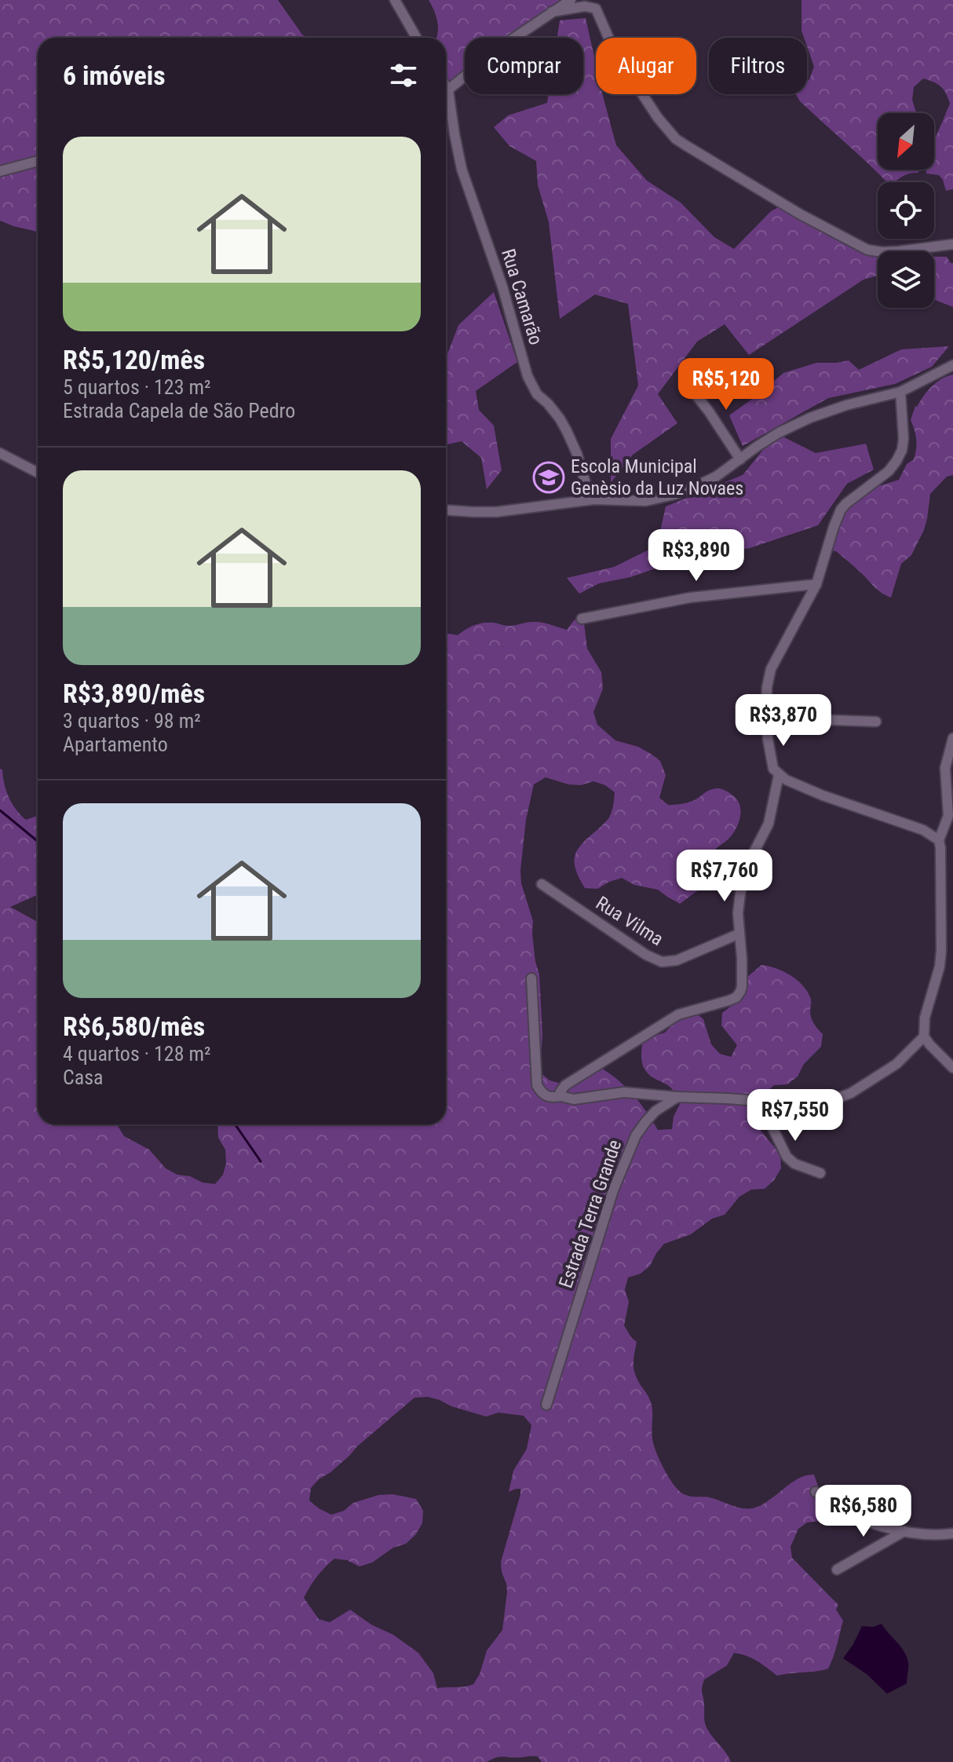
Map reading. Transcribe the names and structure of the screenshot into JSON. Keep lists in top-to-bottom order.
{
  "streets": {
    "street": ["Rua Camarão", "Rua Vilma", "Estrada Terra Grande"]
  },
  "places": {
    "school or university": ["Escola Municipal Genèsio da Luz Novaes"]
  },
  "north": "bottom left",
  "page": {
    "chip": ["Comprar", "Alugar", "Filtros"],
    "heading": "6 imóveis",
    "list": [
      {
        "name": "R$5,120/mês",
        "note": "5 quartos · 123 m² · Estrada Capela de São Pedro"
      },
      {
        "name": "R$3,890/mês",
        "note": "3 quartos · 98 m² · Apartamento"
      },
      {
        "name": "R$6,580/mês",
        "note": "4 quartos · 128 m² · Casa"
      }
    ],
    "price": [
      "R$5,120",
      "R$3,890",
      "R$3,870",
      "R$7,760",
      "R$7,550",
      "R$6,580"
    ]
  }
}
